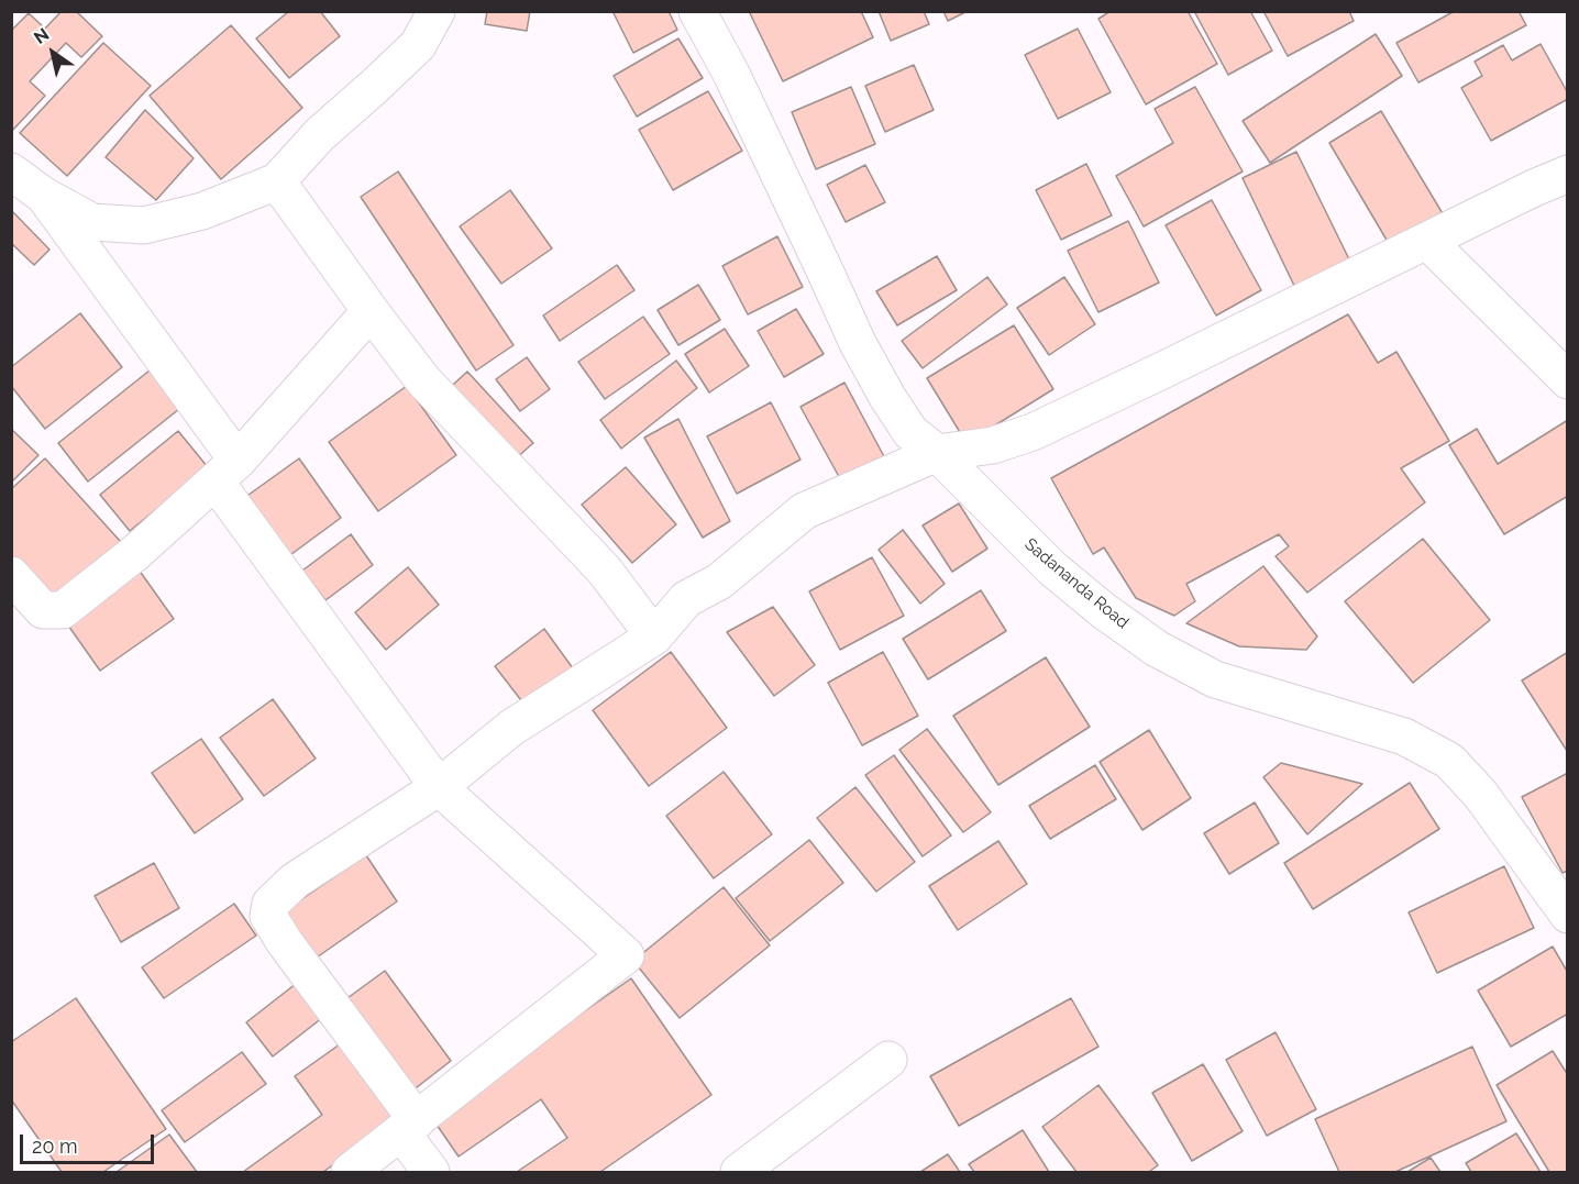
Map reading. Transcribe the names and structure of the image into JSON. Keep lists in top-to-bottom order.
{
  "streets": {
    "street": ["Sadananda Road"]
  },
  "scale_bar": "20 m",
  "north": "top left"
}
